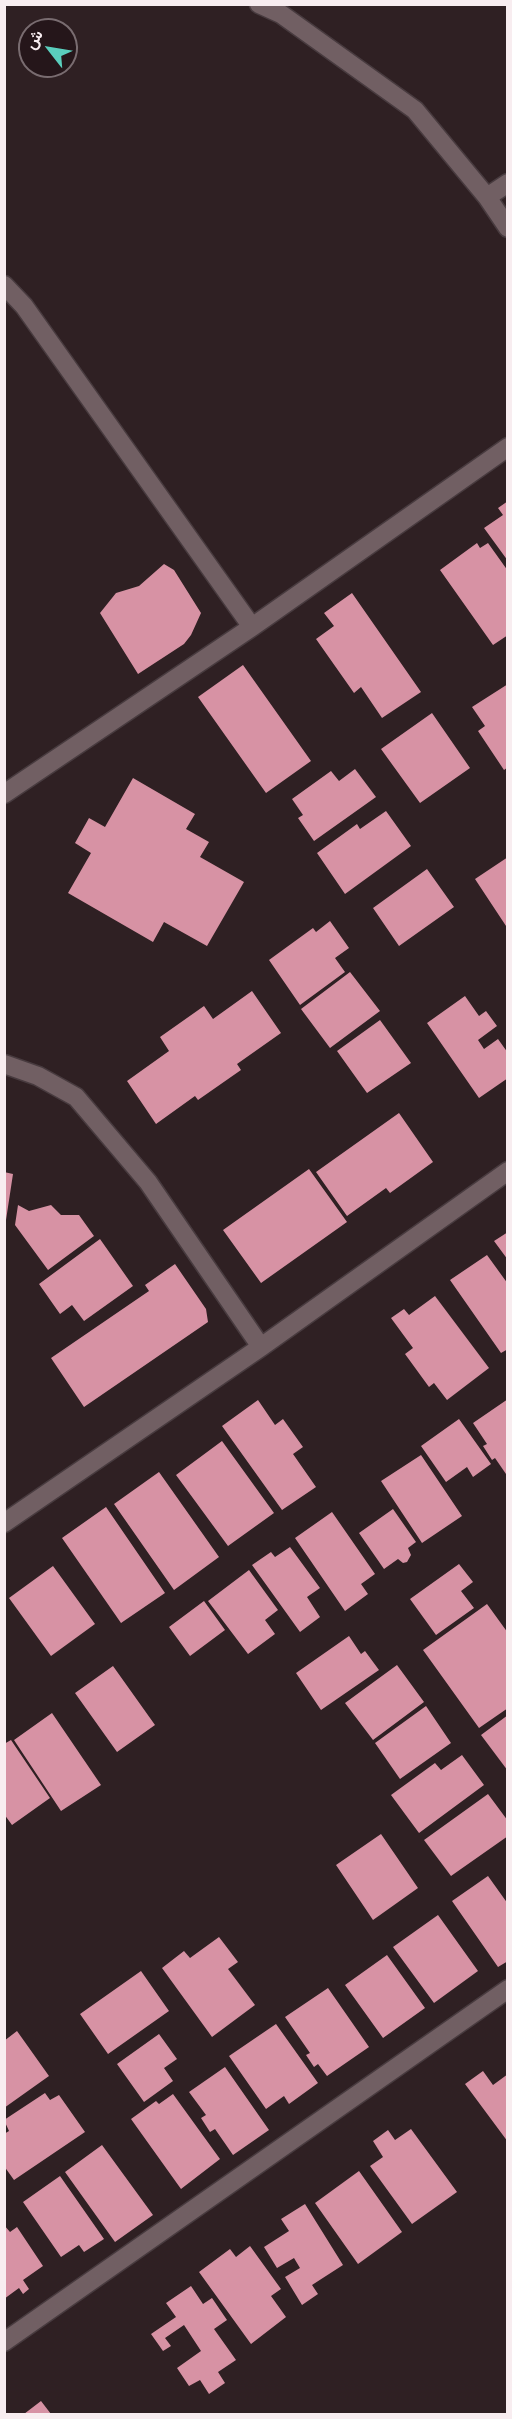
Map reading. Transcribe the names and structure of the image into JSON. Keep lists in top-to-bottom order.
{
  "north": "top left"
}
